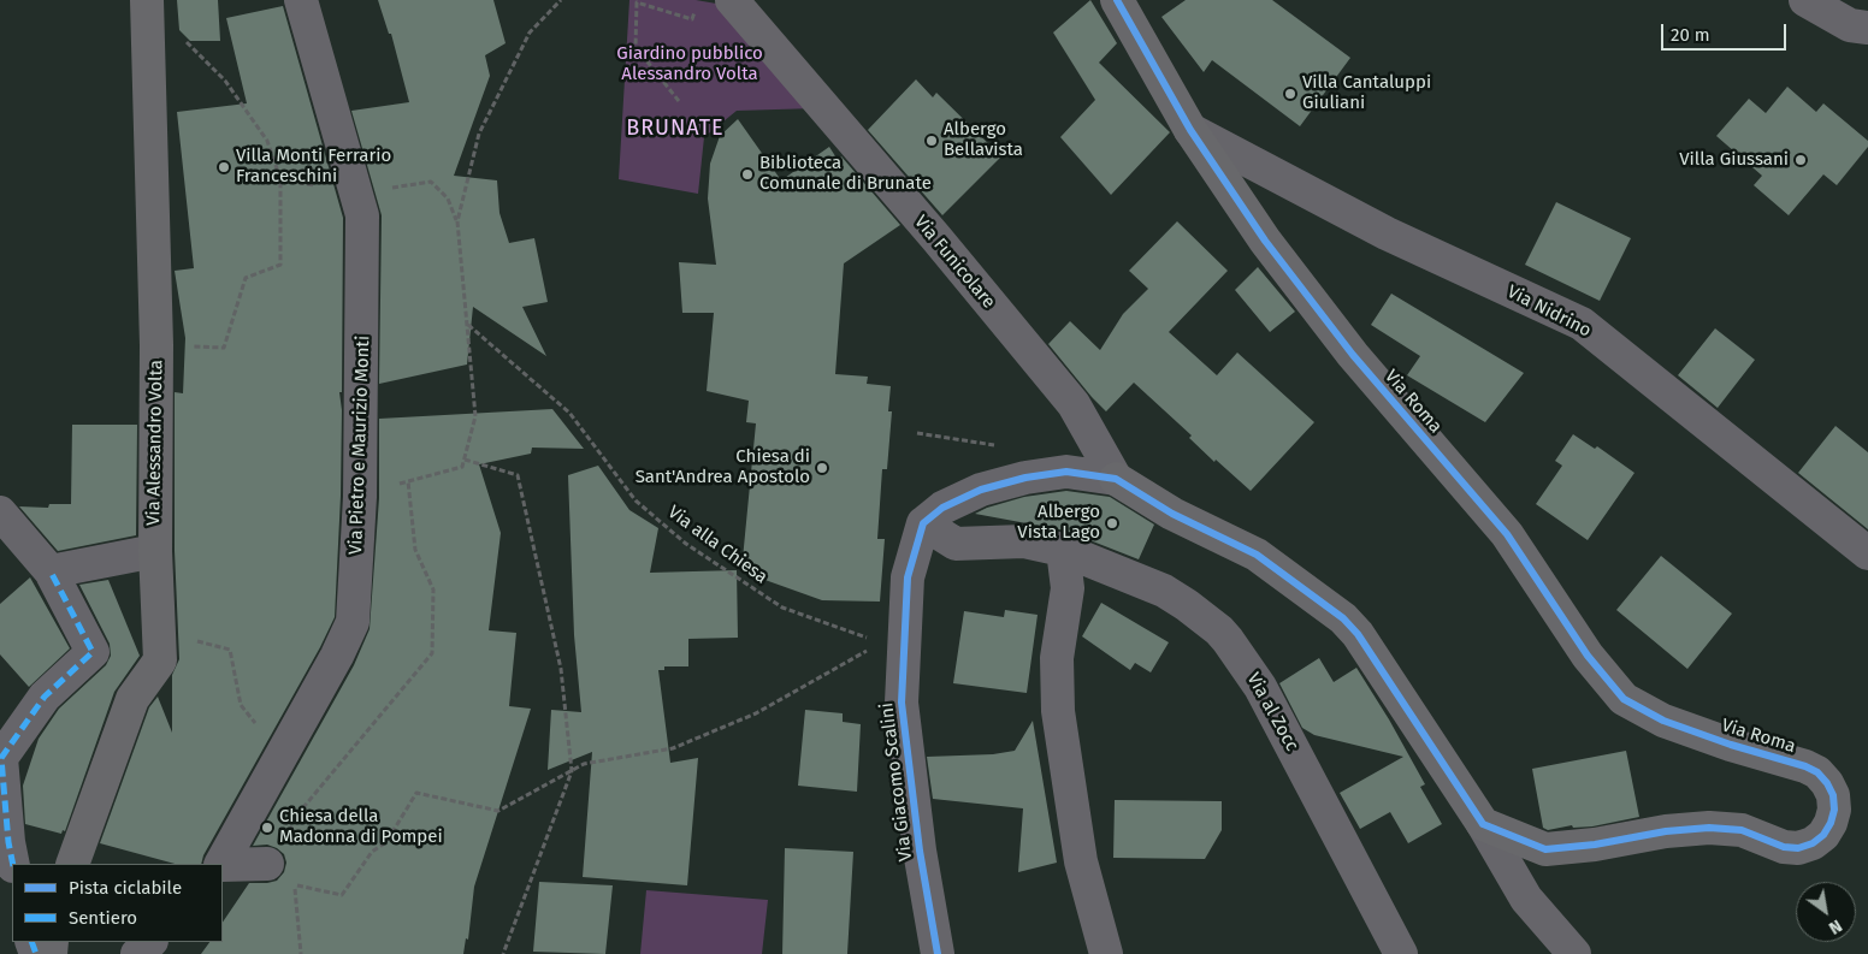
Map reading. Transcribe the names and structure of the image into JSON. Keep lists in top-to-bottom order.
{
  "streets": {
    "street": [
      "Via Funicolare",
      "Via Nidrino",
      "Via Roma",
      "Via Alessandro Volta",
      "Via Pietro e Maurizio Monti",
      "Via al Zocc",
      "Via Giacomo Scalini"
    ],
    "path": ["Via alla Chiesa"]
  },
  "crossings": [
    ["Via Nidrino", "Via Roma"],
    ["Via al Zocc", "Via Giacomo Scalini"]
  ],
  "districts": ["BRUNATE"],
  "parks": ["Giardino pubblico Alessandro Volta"],
  "places": [
    "Villa Cantaluppi Giuliani",
    "Albergo Bellavista",
    "Villa Giussani",
    "Villa Monti Ferrario Franceschini",
    "Biblioteca Comunale di Brunate",
    "Chiesa di Sant'Andrea Apostolo",
    "Albergo Vista Lago",
    "Chiesa della Madonna di Pompei"
  ],
  "legend": ["Pista ciclabile", "Sentiero"],
  "scale_bar": "20 m",
  "north": "bottom right"
}
